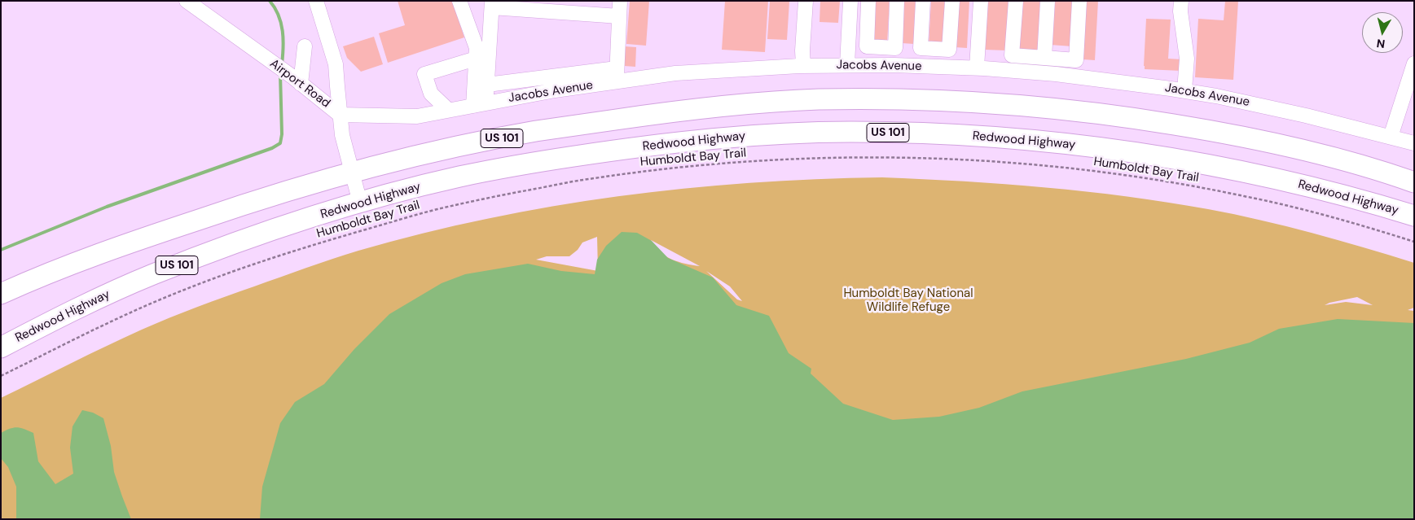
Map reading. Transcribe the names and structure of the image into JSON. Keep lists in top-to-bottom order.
{
  "streets": {
    "highway": ["US 101", "Redwood Highway"],
    "street": ["Jacobs Avenue", "Airport Road"],
    "path": ["Humboldt Bay Trail"]
  },
  "crossings": [
    ["Jacobs Avenue", "Airport Road"],
    ["Airport Road", "US 101"],
    ["Airport Road", "Redwood Highway"]
  ],
  "parks": ["Humboldt Bay National Wildlife Refuge"],
  "north": "bottom"
}
